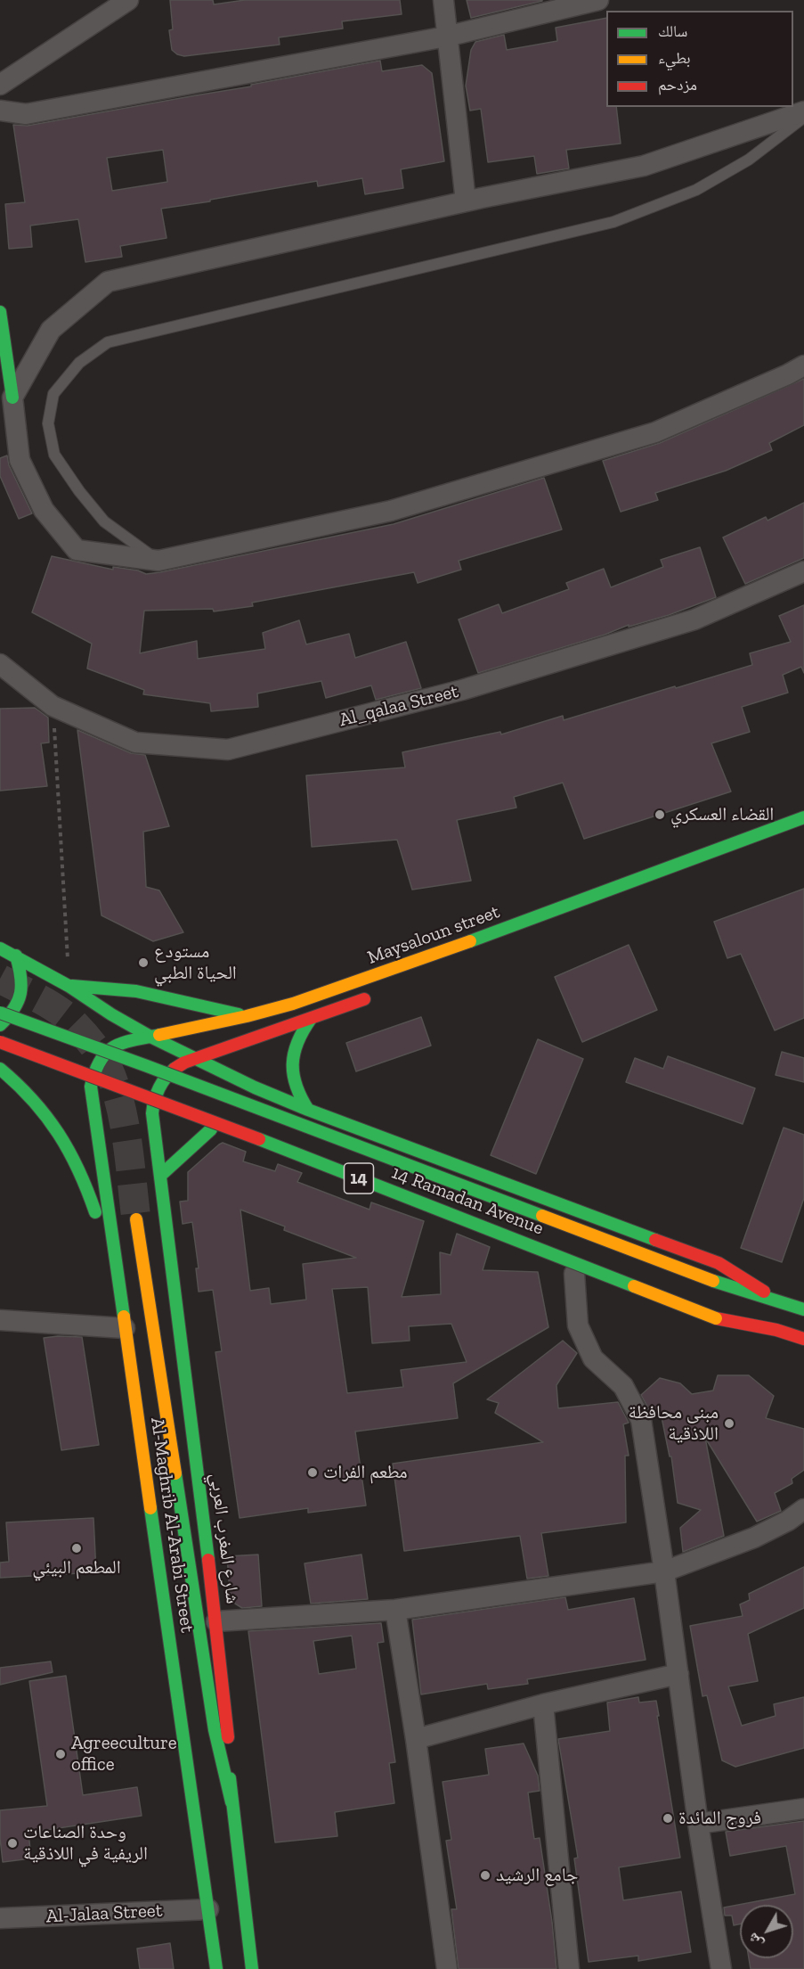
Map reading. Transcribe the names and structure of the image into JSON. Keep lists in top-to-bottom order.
{
  "streets": {
    "main road": [
      "Maysaloun street",
      "14",
      "14 Ramadan Avenue",
      "Al-Maghrib Al-Arabi Street",
      "شارع المغرب العربي"
    ],
    "street": ["Al_qalaa Street", "Al-Jalaa Street"]
  },
  "crossings": [
    ["Maysaloun street", "Al-Maghrib Al-Arabi Street"],
    ["Maysaloun street", "شارع المغرب العربي"],
    ["Al-Maghrib Al-Arabi Street", "Al-Jalaa Street"]
  ],
  "places": [
    "القضاء العسكري",
    "مستودع الحياة الطبي",
    "مبنى محافظة اللاذقية",
    "مطعم الفرات",
    "المطعم البيئي",
    "Agreeculture office",
    "فروج المائدة",
    "وحدة الصناعات الريفية في اللاذقية",
    "جامع الرشيد"
  ],
  "legend": ["سالك", "بطيء", "مزدحم"],
  "north": "bottom left"
}
